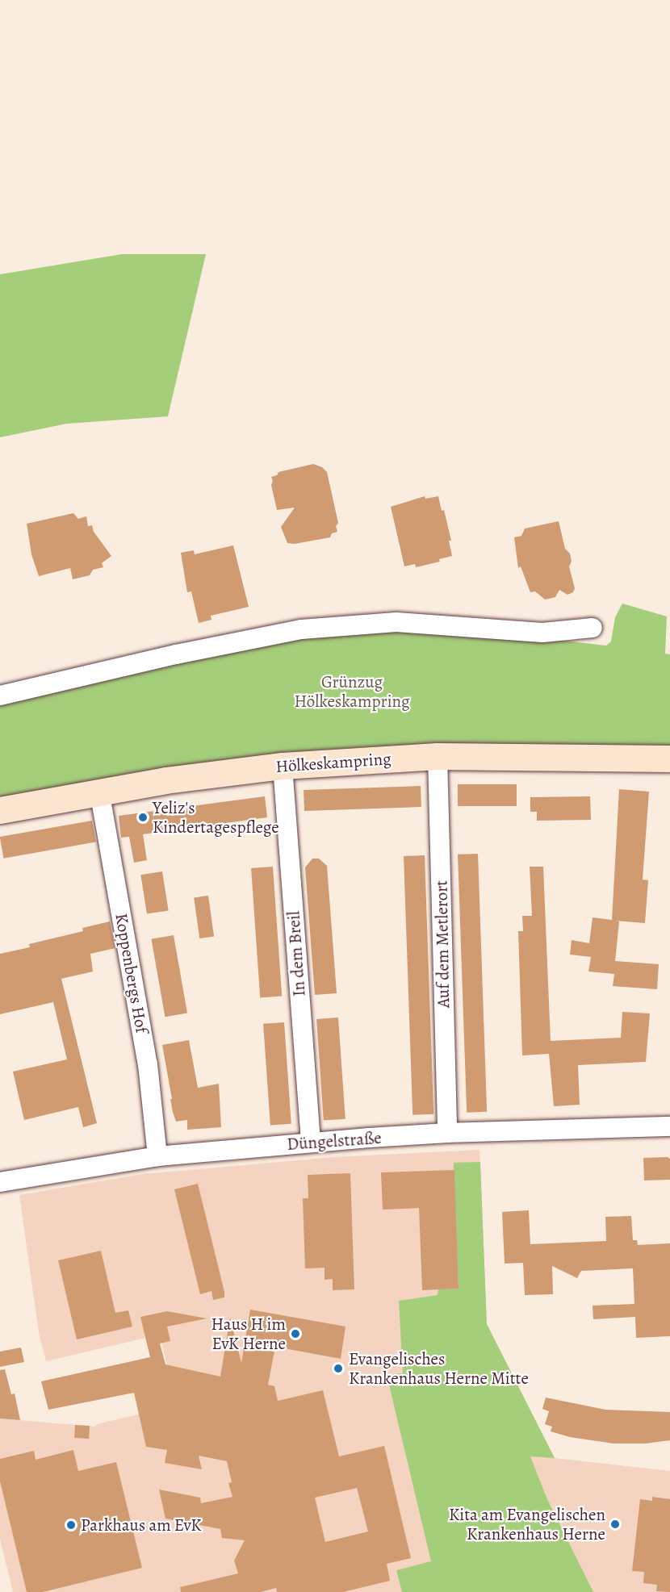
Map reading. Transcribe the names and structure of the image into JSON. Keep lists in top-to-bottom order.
{
  "streets": {
    "street": [
      "Hölkeskampring",
      "Auf dem Metlerort",
      "In dem Breil",
      "Koppenbergs Hof",
      "Düngelstraße"
    ]
  },
  "crossings": [
    ["Hölkeskampring", "Auf dem Metlerort"],
    ["Hölkeskampring", "In dem Breil"],
    ["Hölkeskampring", "Koppenbergs Hof"],
    ["Auf dem Metlerort", "Düngelstraße"],
    ["In dem Breil", "Düngelstraße"],
    ["Koppenbergs Hof", "Düngelstraße"]
  ],
  "parks": ["Grünzug Hölkeskampring"],
  "places": [
    "Yeliz's Kindertagespflege",
    "Haus H im EvK Herne",
    "Evangelisches Krankenhaus Herne Mitte",
    "Kita am Evangelischen Krankenhaus Herne",
    "Parkhaus am EvK"
  ]
}
